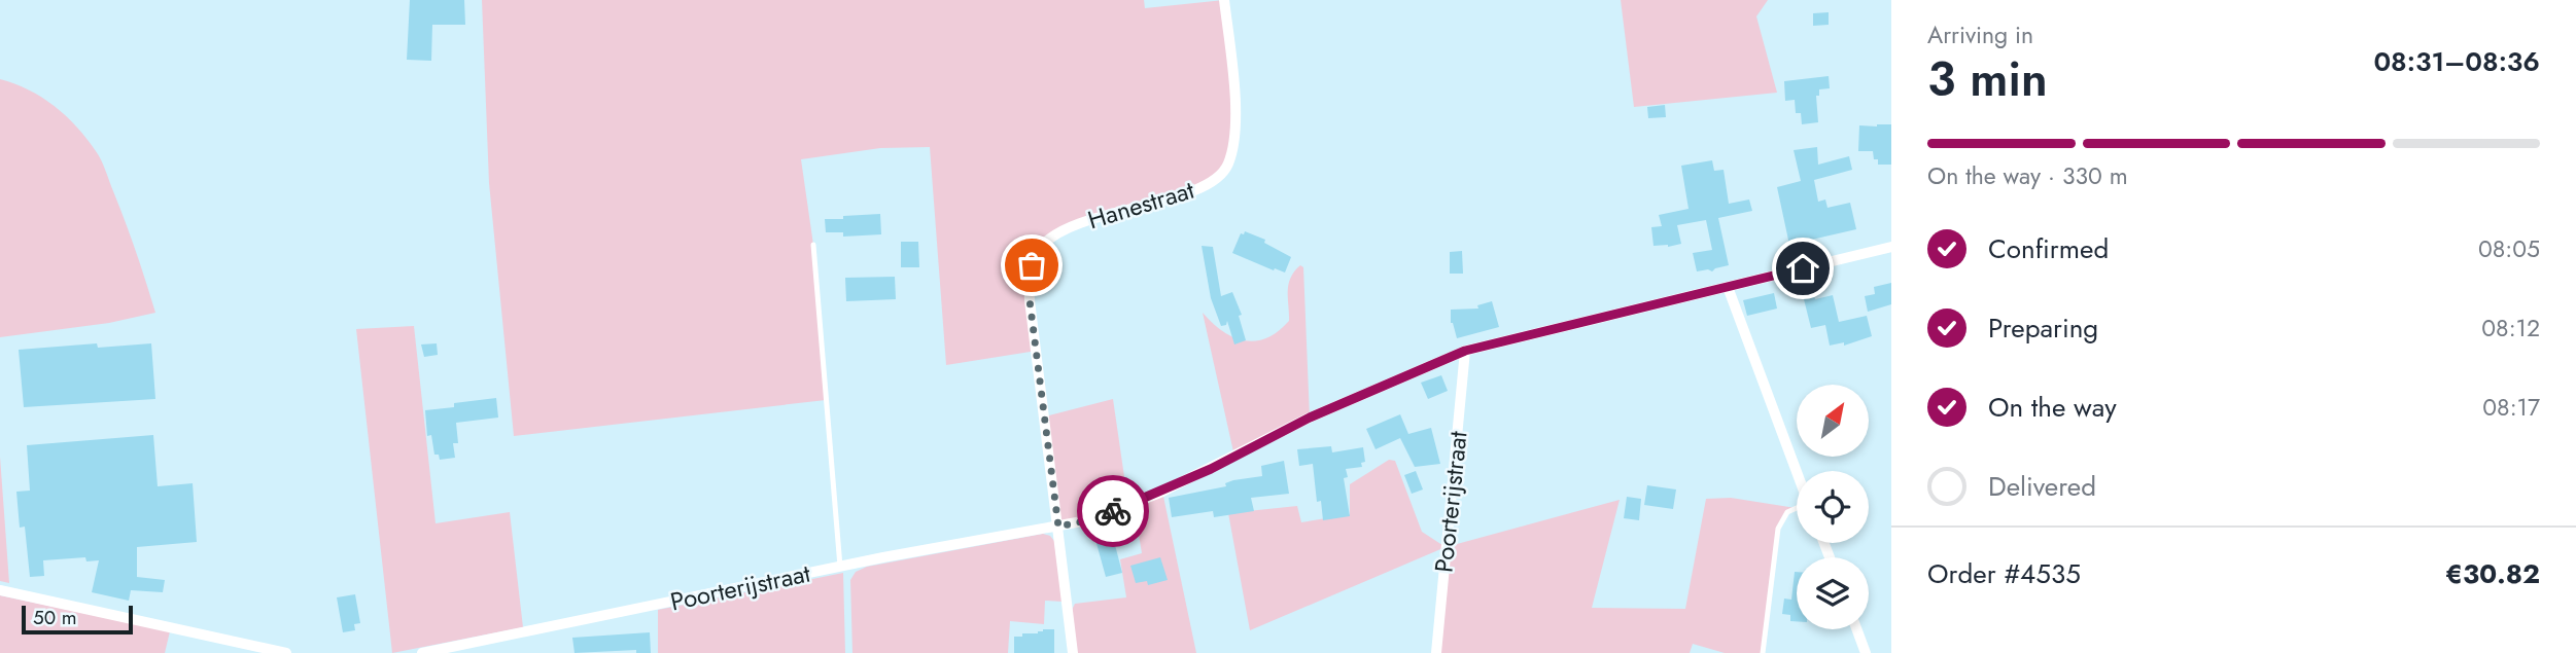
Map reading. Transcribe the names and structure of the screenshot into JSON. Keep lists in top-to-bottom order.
{
  "streets": {
    "street": ["Hanestraat", "Poorterijstraat"]
  },
  "crossings": [
    ["Hanestraat", "Poorterijstraat"]
  ],
  "scale_bar": "50 m",
  "north": "top right",
  "page": {
    "heading": ["3 min", "Arriving in", "08:31–08:36"],
    "panel": ["Order #4535", "€30.82"],
    "bar": "On the way · 330 m",
    "list": [
      ["Confirmed", "08:05"],
      ["Preparing", "08:12"],
      ["On the way", "08:17"],
      "Delivered"
    ],
    "scale": "50 m"
  }
}
